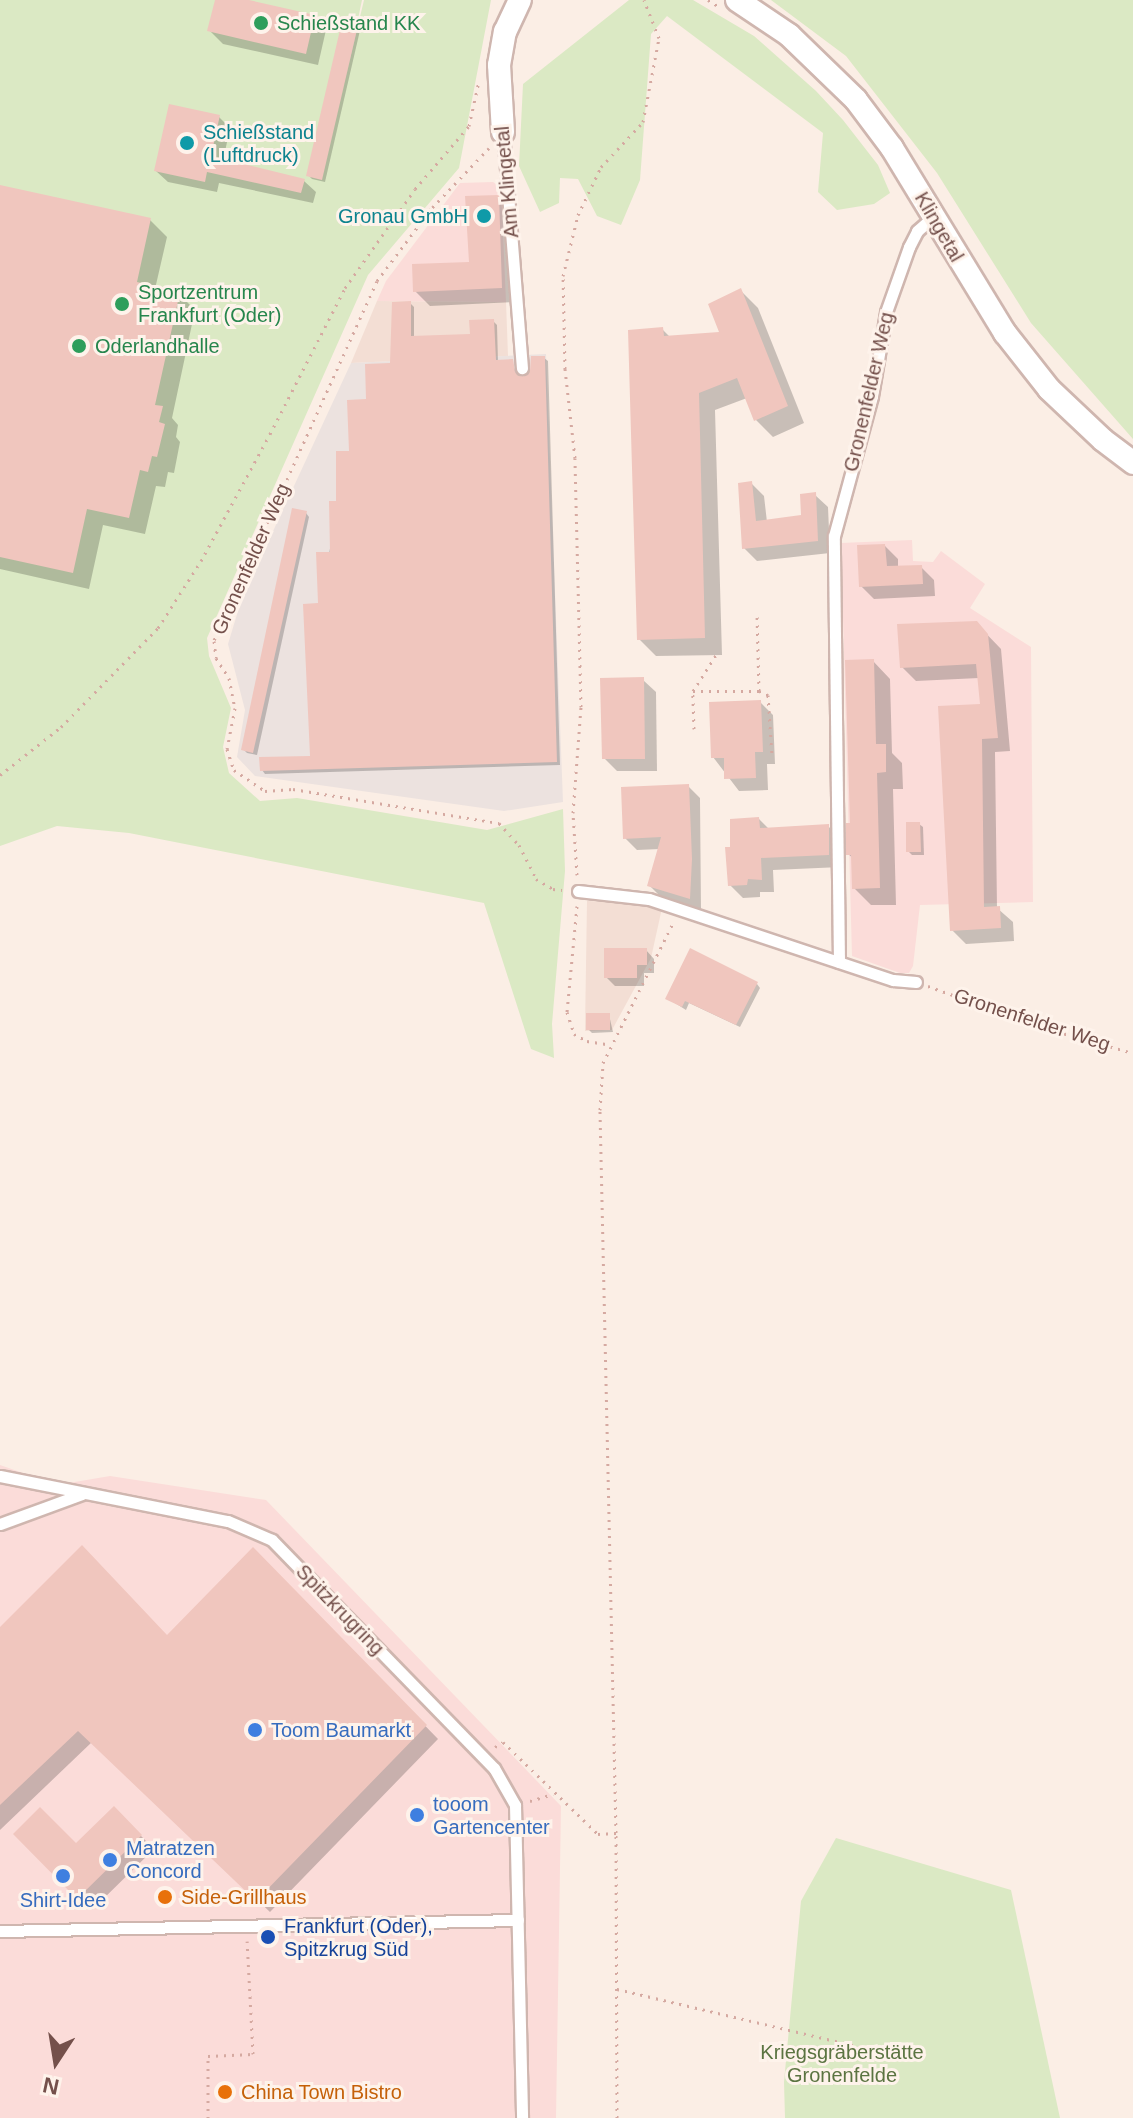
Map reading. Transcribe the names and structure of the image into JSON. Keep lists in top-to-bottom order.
{
  "streets": {
    "street": ["Am Klingetal", "Klingetal"],
    "lane": ["Gronenfelder Weg", "Spitzkrugring"]
  },
  "crossings": [
    ["Am Klingetal", "Gronenfelder Weg"],
    ["Klingetal", "Gronenfelder Weg"]
  ],
  "parks": ["Kriegsgräberstätte Gronenfelde"],
  "places": [
    "Schießstand KK",
    "Schießstand (Luftdruck)",
    "Gronau GmbH",
    "Sportzentrum Frankfurt (Oder)",
    "Oderlandhalle",
    "Toom Baumarkt",
    "tooom Gartencenter",
    "Matratzen Concord",
    "Shirt-Idee",
    "Side-Grillhaus",
    "Frankfurt (Oder), Spitzkrug Süd",
    "China Town Bistro"
  ],
  "north": "bottom"
}
